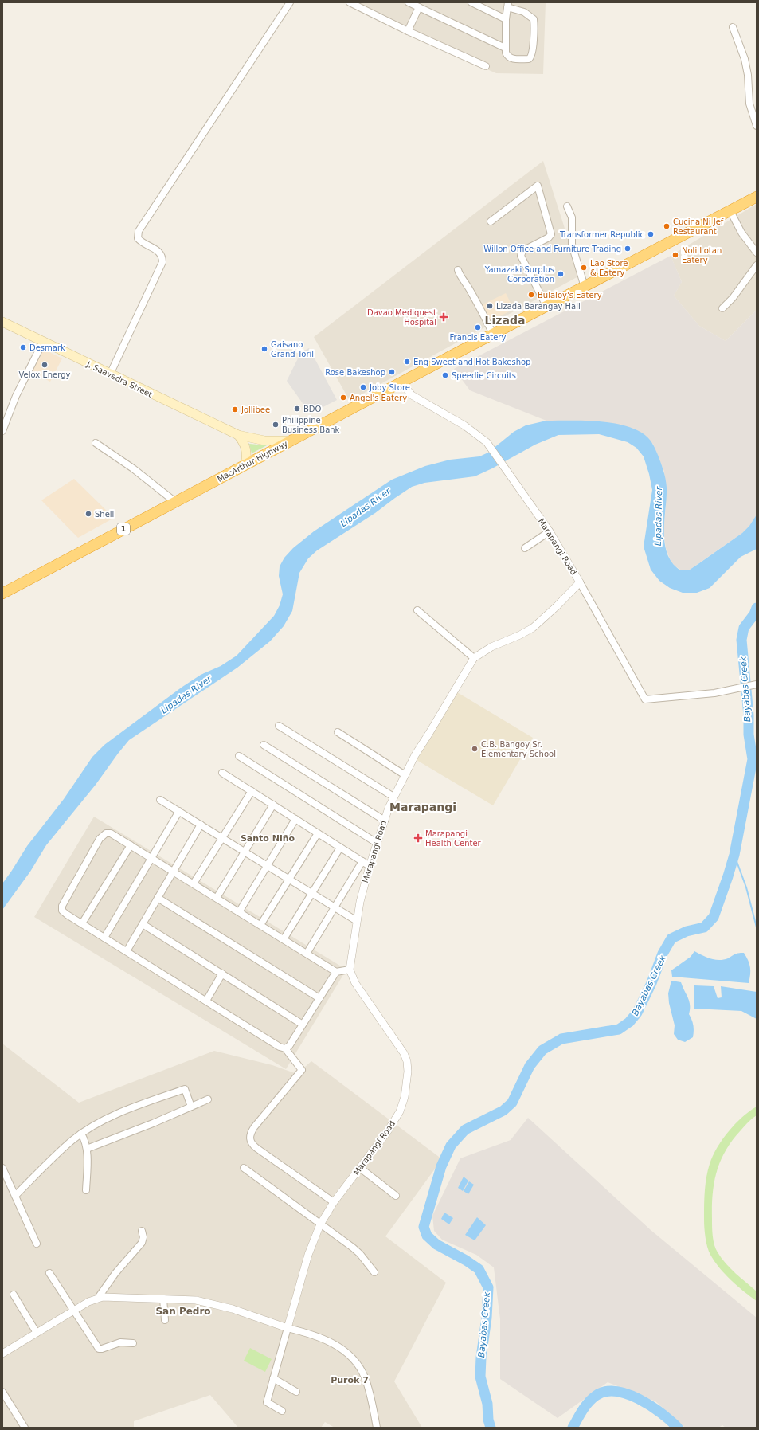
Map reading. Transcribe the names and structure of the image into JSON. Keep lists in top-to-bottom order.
{
  "streets": {
    "highway": ["MacArthur Highway", "1"],
    "main road": ["J. Saavedra Street"],
    "street": ["Marapangi Road"]
  },
  "crossings": [
    ["J. Saavedra Street", "MacArthur Highway"],
    ["MacArthur Highway", "Marapangi Road"]
  ],
  "districts": [
    "Lizada",
    "Marapangi",
    "Santo Niño",
    "San Pedro",
    "Purok 7"
  ],
  "water": ["Lipadas River", "Bayabas Creek"],
  "places": {
    "other": [
      "Cucina Ni Jef Restaurant",
      "Transformer Republic",
      "Willon Office and Furniture Trading",
      "Noli Lotan Eatery",
      "Lao Store & Eatery",
      "Yamazaki Surplus Corporation",
      "Bulaloy's Eatery",
      "Lizada Barangay Hall",
      "Francis Eatery",
      "Desmark",
      "Gaisano Grand Toril",
      "Eng Sweet and Hot Bakeshop",
      "Velox Energy",
      "Rose Bakeshop",
      "Speedie Circuits",
      "Joby Store",
      "Angel's Eatery",
      "BDO",
      "Jollibee",
      "Philippine Business Bank",
      "Shell",
      "C.B. Bangoy Sr. Elementary School"
    ],
    "health": ["Davao Mediquest Hospital", "Marapangi Health Center"]
  }
}
